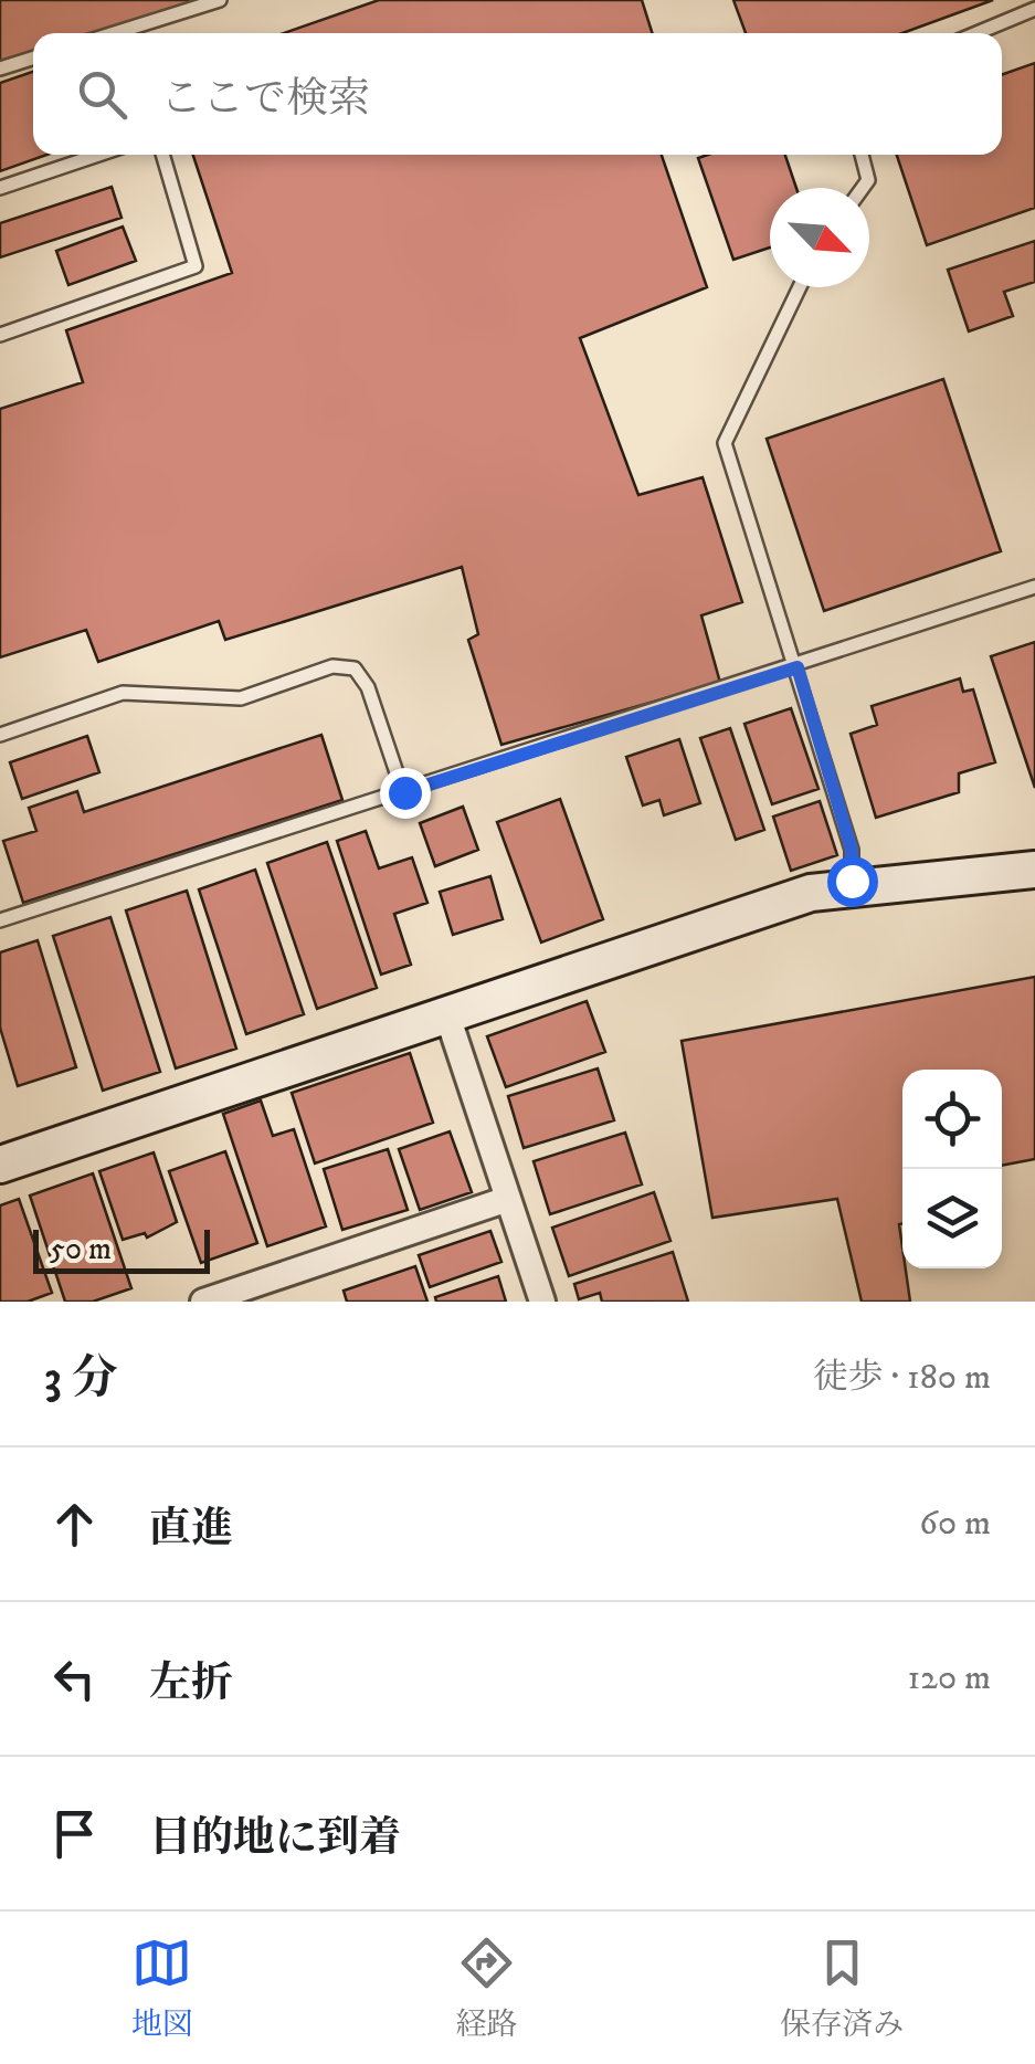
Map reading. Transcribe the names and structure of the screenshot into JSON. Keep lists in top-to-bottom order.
{
  "scale_bar": "50 m",
  "north": "bottom right",
  "page": {
    "search": "ここで検索",
    "scale": "50 m",
    "heading": ["3 分", "徒歩 · 180 m"],
    "list": [
      ["直進", "60 m"],
      ["左折", "120 m"],
      "目的地に到着"
    ],
    "nav": ["地図", "経路", "保存済み"]
  }
}
